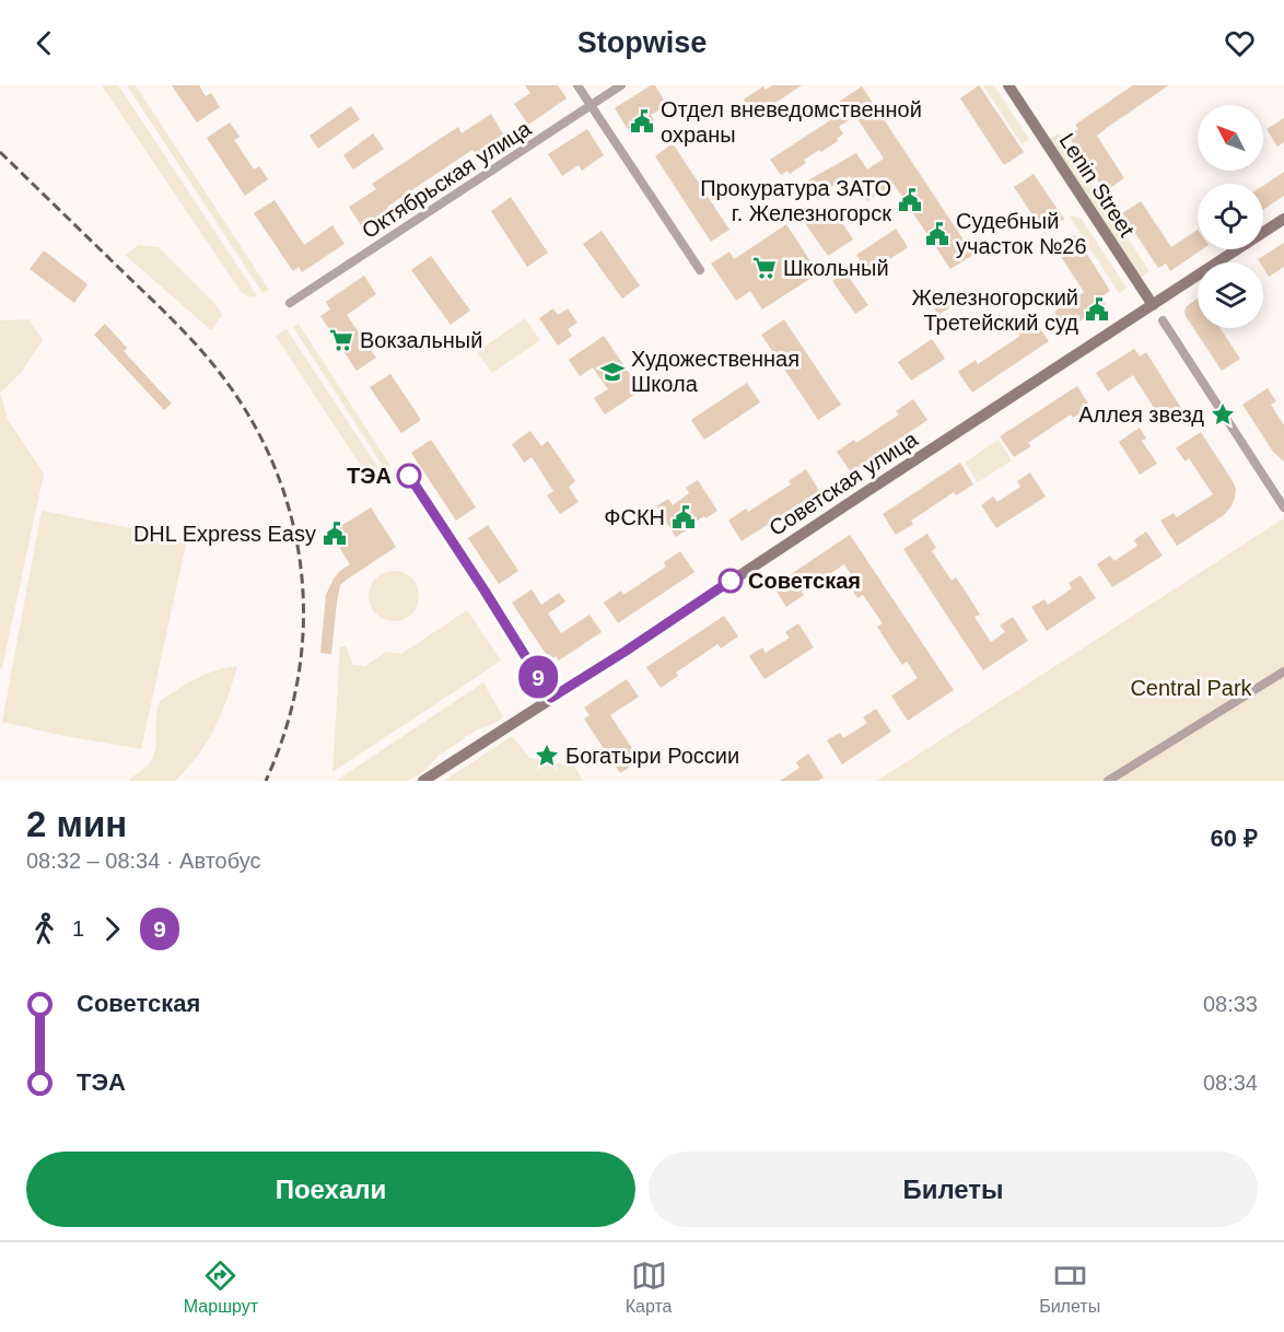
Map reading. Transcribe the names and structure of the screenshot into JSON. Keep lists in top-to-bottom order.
{
  "streets": {
    "main road": ["Lenin Street", "Советская улица"],
    "street": ["Октябрьская улица"]
  },
  "crossings": [
    ["Lenin Street", "Советская улица"]
  ],
  "parks": ["Central Park"],
  "places": {
    "public building": [
      "Отдел вневедомственной охраны",
      "Прокуратура ЗАТО г. Железногорск",
      "Судебный участок №26",
      "Железногорский Третейский суд",
      "ФСКН",
      "DHL Express Easy"
    ],
    "supermarket": ["Школьный", "Вокзальный"],
    "school or university": ["Художественная Школа"],
    "place": ["Аллея звезд", "Богатыри России"],
    "other": ["ТЭА", "Советская"]
  },
  "lines": ["bus line 9"],
  "north": "top left",
  "page": {
    "header": "Stopwise",
    "on_map": "9",
    "heading": ["2 мин", "08:32 – 08:34 · Автобус", "60 ₽"],
    "legs": ["1", "9"],
    "list": [
      {
        "name": "Советская",
        "value": "08:33"
      },
      {
        "name": "ТЭА",
        "value": "08:34"
      }
    ],
    "buttons": ["Поехали", "Билеты"],
    "tabs": ["Маршрут", "Карта", "Билеты"]
  }
}
